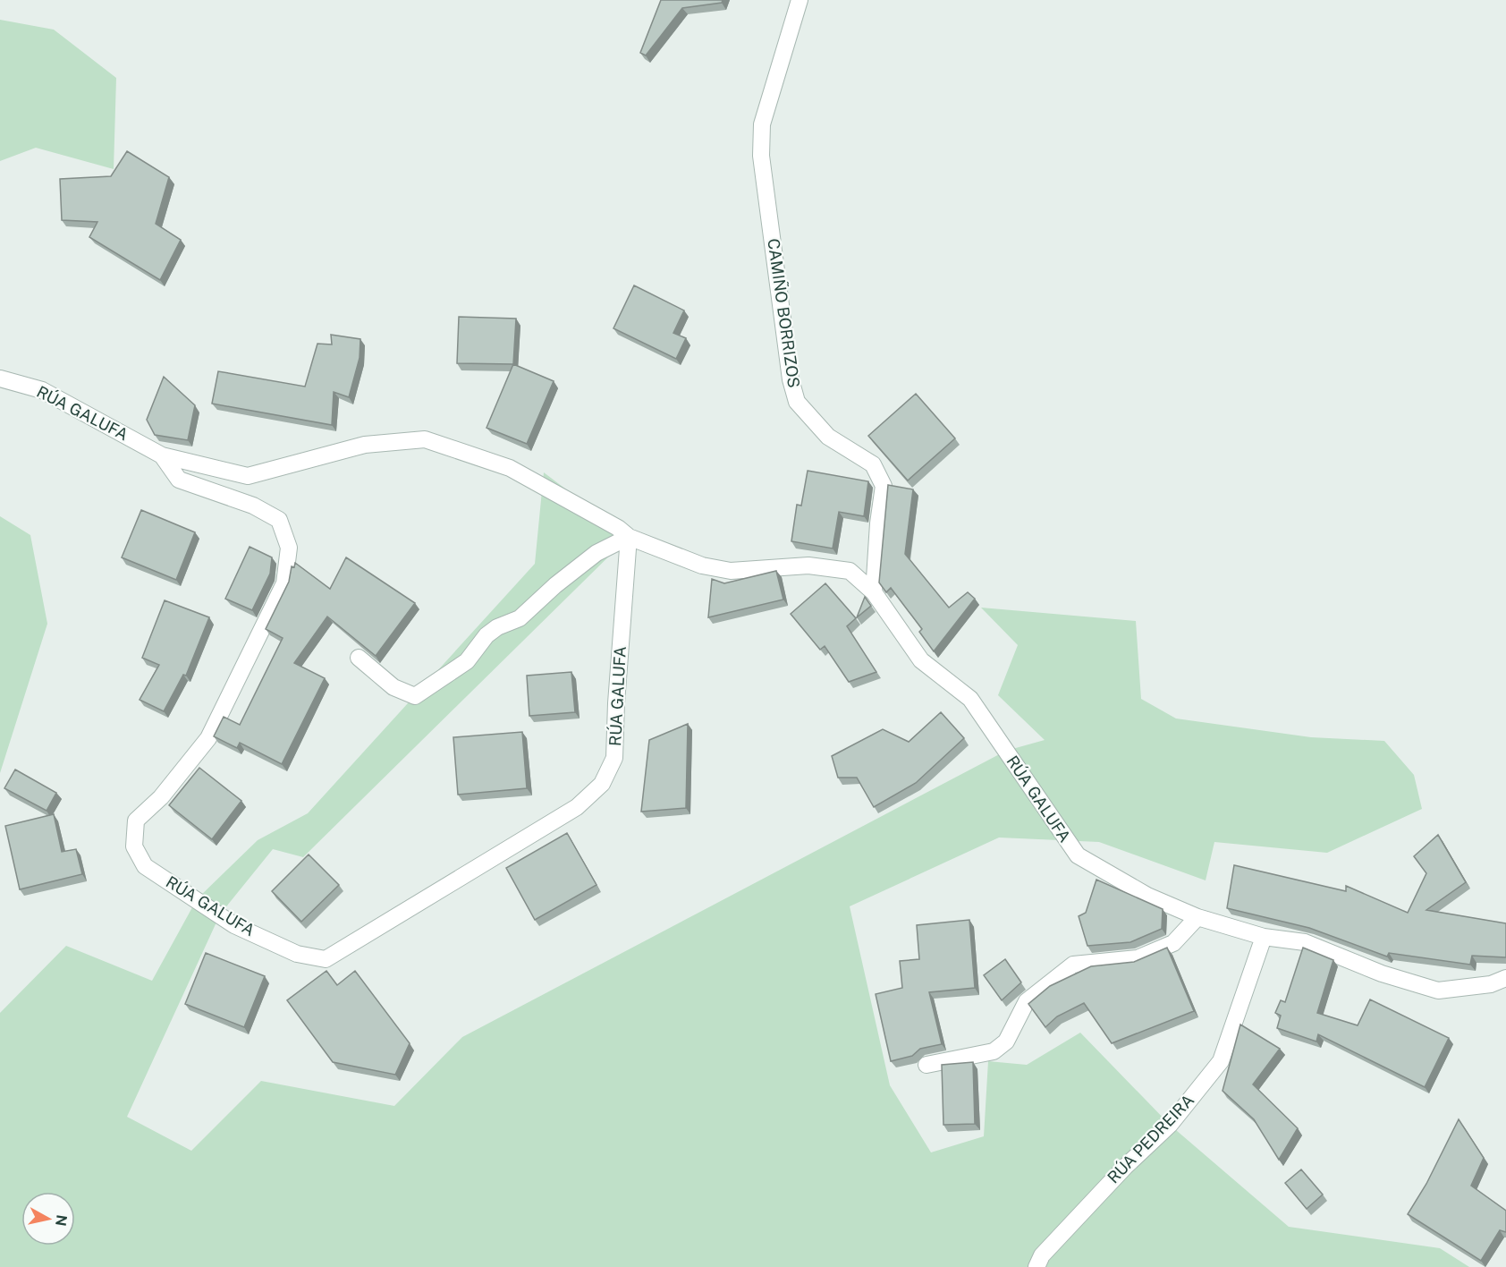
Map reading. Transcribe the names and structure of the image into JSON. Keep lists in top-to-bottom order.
{
  "streets": {
    "street": ["CAMIÑO BORRIZOS", "RÚA GALUFA", "RÚA PEDREIRA"]
  },
  "crossings": [
    ["CAMIÑO BORRIZOS", "RÚA GALUFA"],
    ["RÚA GALUFA", "RÚA PEDREIRA"]
  ],
  "north": "right"
}
